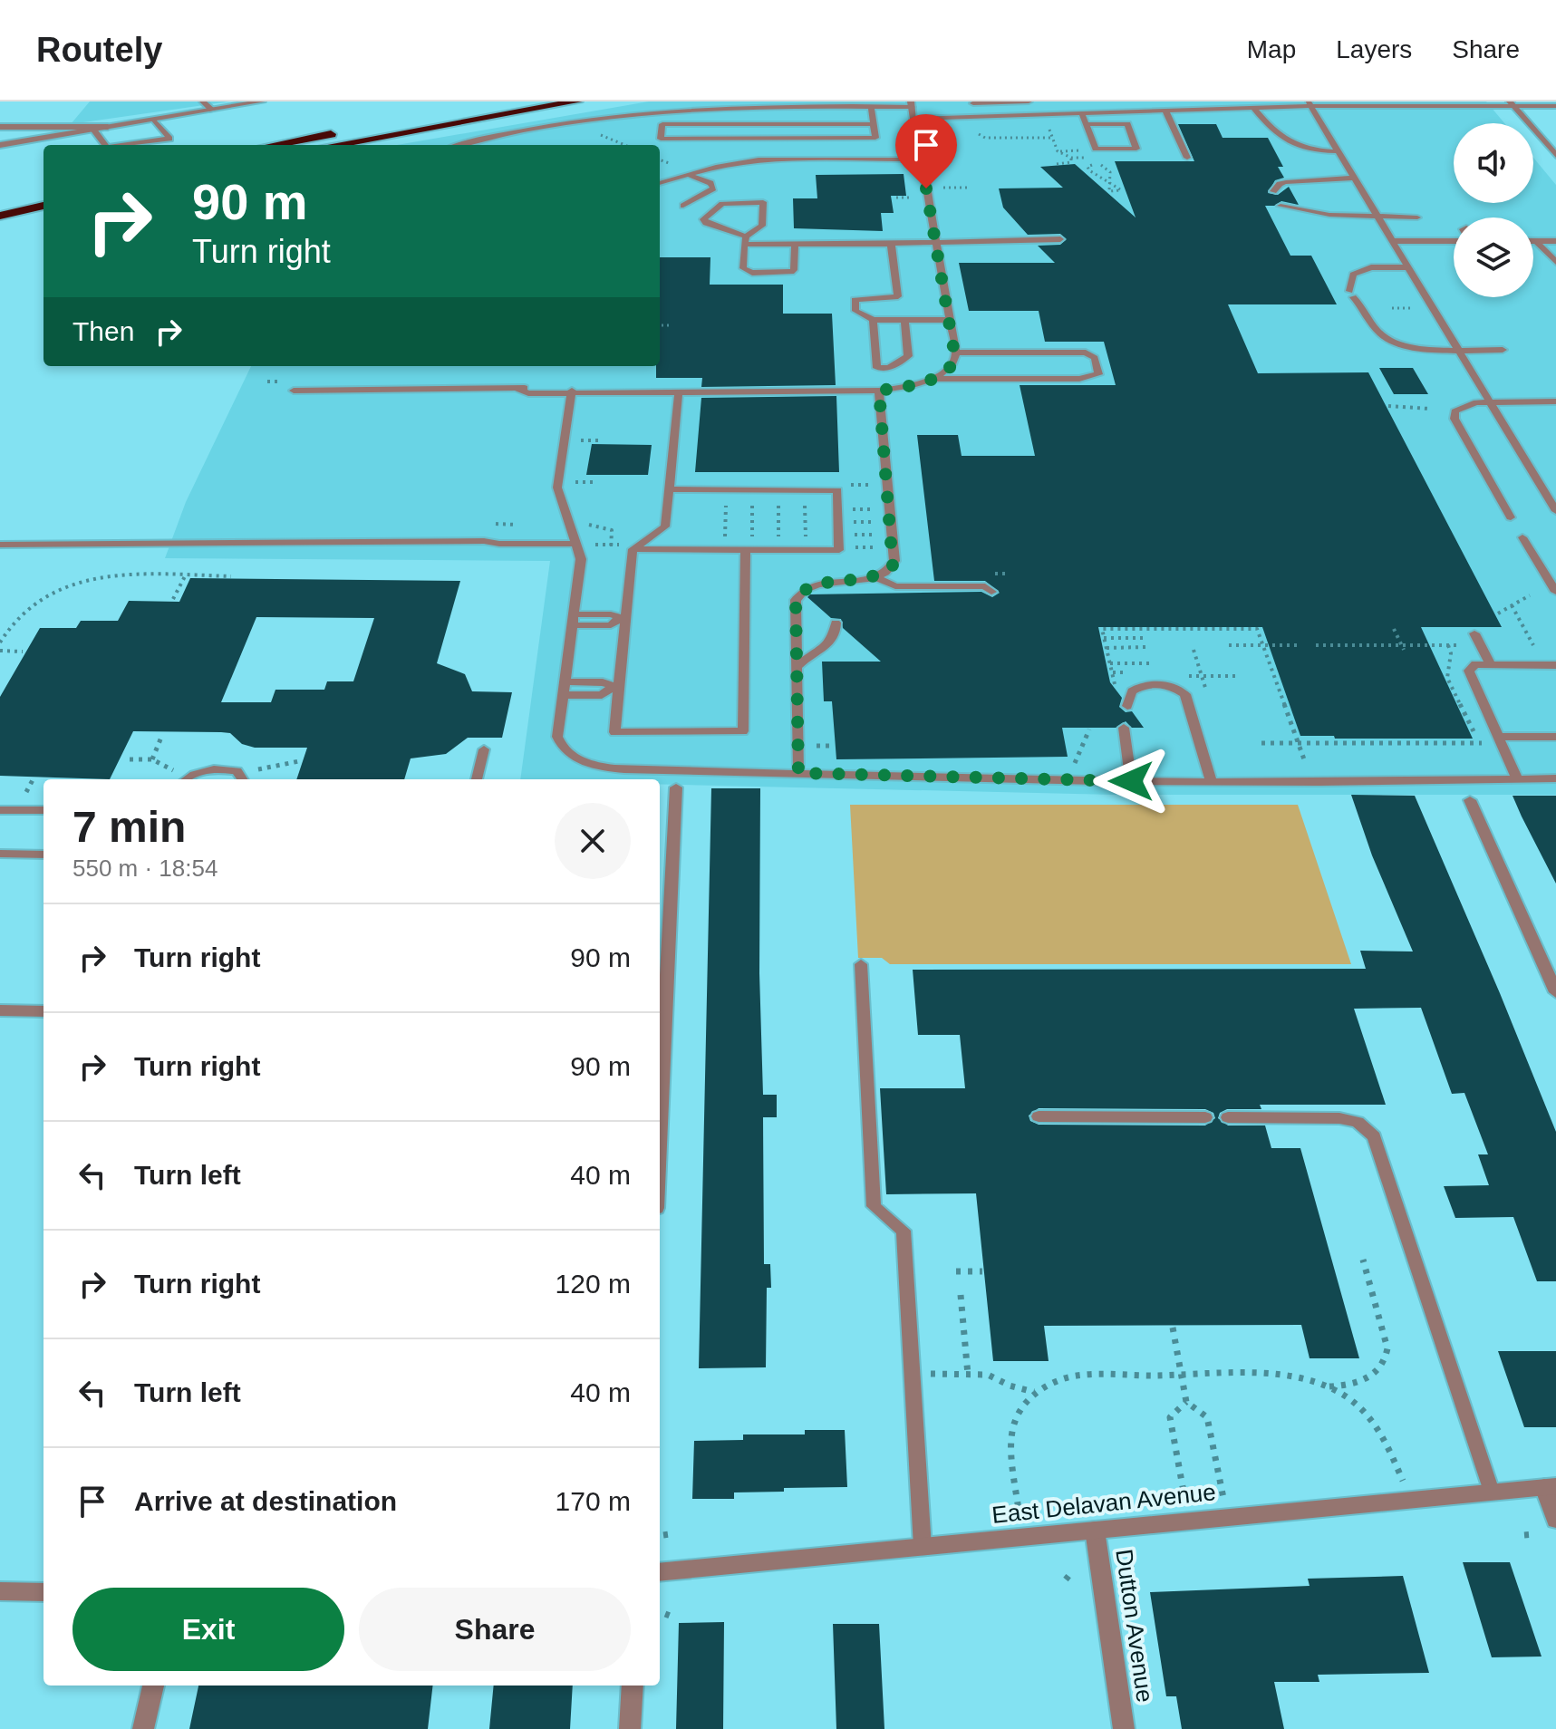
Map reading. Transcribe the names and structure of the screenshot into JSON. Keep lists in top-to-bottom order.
{
  "streets": {
    "street": ["East Delavan Avenue", "Dutton Avenue"]
  },
  "crossings": [
    ["East Delavan Avenue", "Dutton Avenue"]
  ],
  "page": {
    "header": "Routely",
    "nav": ["Map", "Layers", "Share"],
    "turn": ["90 m", "Turn right"],
    "then": "Then",
    "heading": ["7 min", "550 m · 18:54"],
    "list": [
      {
        "name": "Turn right",
        "value": "90 m"
      },
      {
        "name": "Turn right",
        "value": "90 m"
      },
      {
        "name": "Turn left",
        "value": "40 m"
      },
      {
        "name": "Turn right",
        "value": "120 m"
      },
      {
        "name": "Turn left",
        "value": "40 m"
      },
      {
        "name": "Arrive at destination",
        "value": "170 m"
      }
    ],
    "buttons": ["Exit", "Share"]
  }
}
